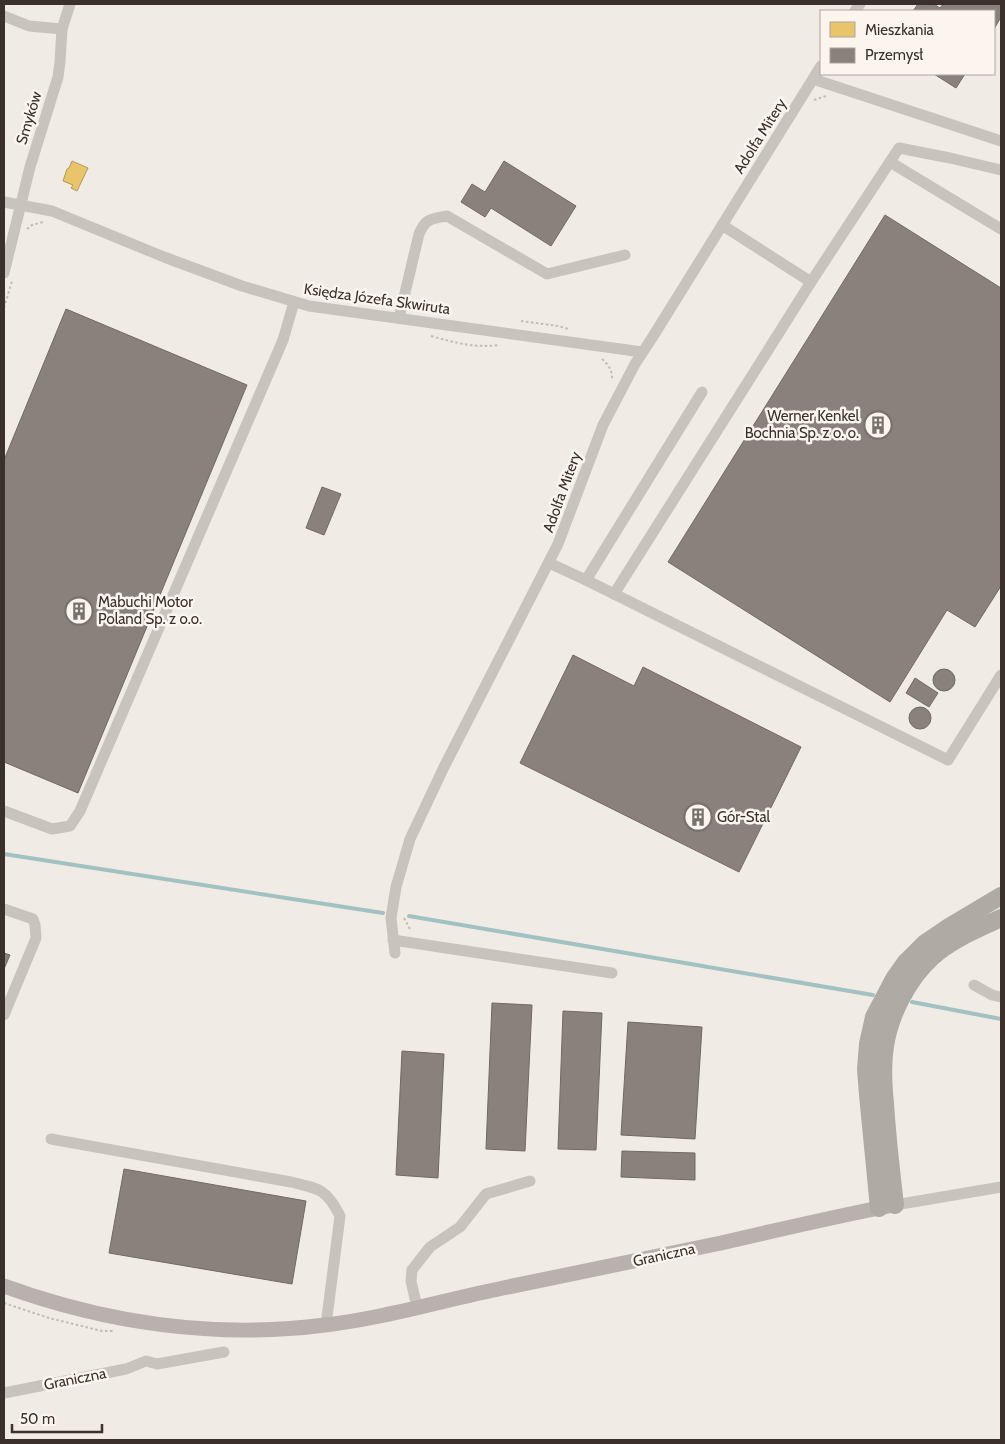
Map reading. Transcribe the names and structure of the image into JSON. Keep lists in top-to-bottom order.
{
  "streets": {
    "main road": ["Graniczna"],
    "street": ["Smyków", "Adolfa Mitery", "Księdza Józefa Skwiruta"]
  },
  "crossings": [
    ["Smyków", "Księdza Józefa Skwiruta"],
    ["Adolfa Mitery", "Księdza Józefa Skwiruta"]
  ],
  "places": {
    "building": ["Werner Kenkel Bochnia Sp. z o. o.", "Mabuchi Motor Poland Sp. z o.o.", "Gór-Stal"]
  },
  "legend": ["Mieszkania", "Przemysł"],
  "scale_bar": "50 m"
}
